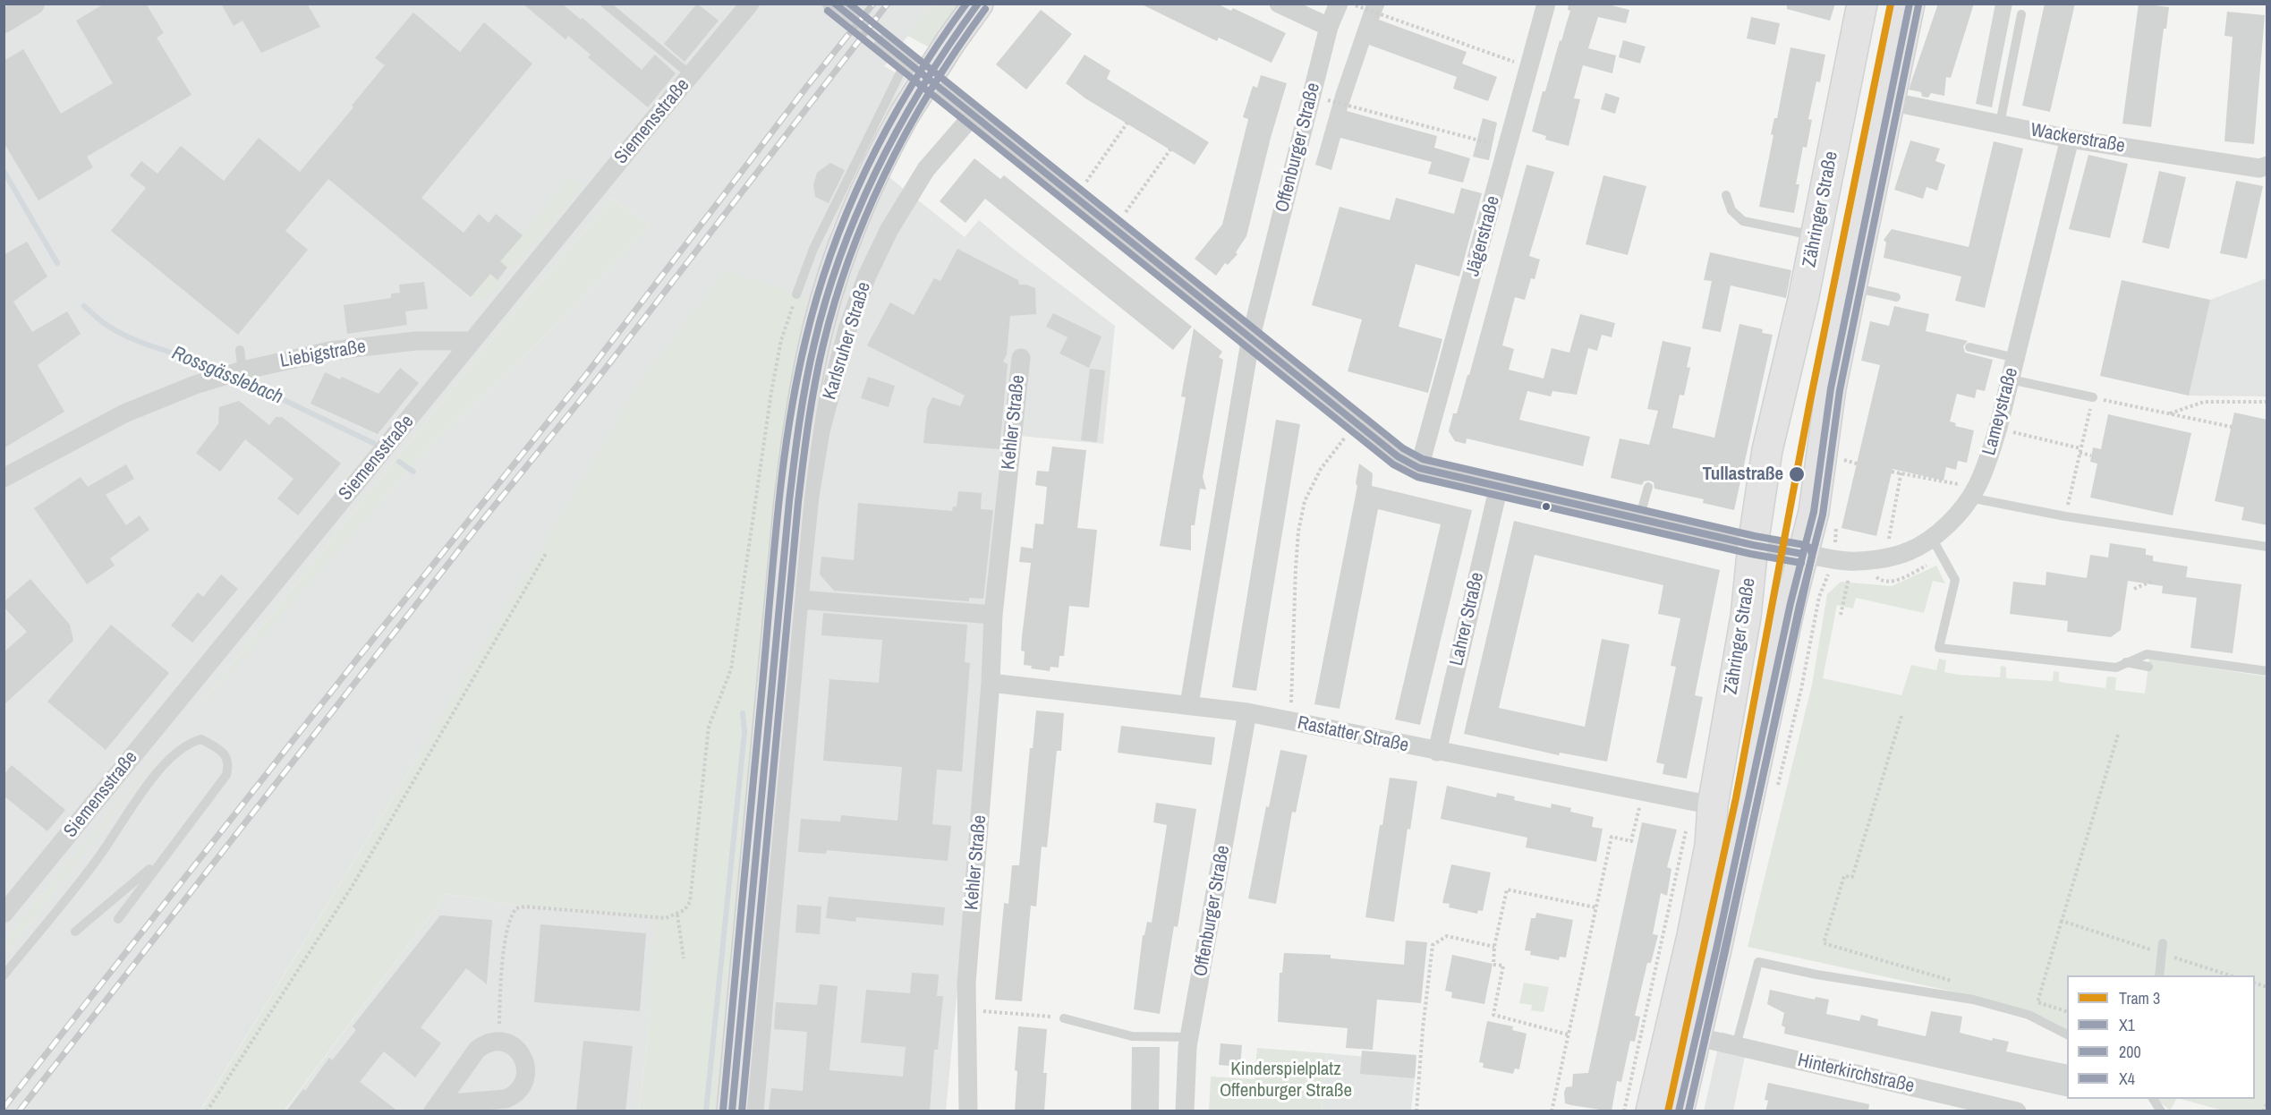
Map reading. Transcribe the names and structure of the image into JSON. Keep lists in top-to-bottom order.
{
  "streets": {
    "main road": ["Zähringer Straße"],
    "street": [
      "Siemensstraße",
      "Wackerstraße",
      "Offenburger Straße",
      "Jägerstraße",
      "Karlsruher Straße",
      "Liebigstraße",
      "Lameystraße",
      "Kehler Straße",
      "Lahrer Straße",
      "Rastatter Straße",
      "Hinterkirchstraße"
    ]
  },
  "crossings": [
    ["Siemensstraße", "Liebigstraße"],
    ["Wackerstraße", "Zähringer Straße"],
    ["Wackerstraße", "Lameystraße"],
    ["Offenburger Straße", "Rastatter Straße"],
    ["Zähringer Straße", "Lameystraße"],
    ["Zähringer Straße", "Rastatter Straße"],
    ["Zähringer Straße", "Hinterkirchstraße"],
    ["Kehler Straße", "Rastatter Straße"],
    ["Lahrer Straße", "Rastatter Straße"]
  ],
  "water": ["Rossgässlebach"],
  "parks": ["Kinderspielplatz Offenburger Straße"],
  "places": ["Tullastraße"],
  "lines": [
    "tram line 3",
    "transit line X1",
    "transit line X4",
    "transit line 200"
  ],
  "legend": [
    "Tram 3",
    "X1",
    "200",
    "X4"
  ]
}
